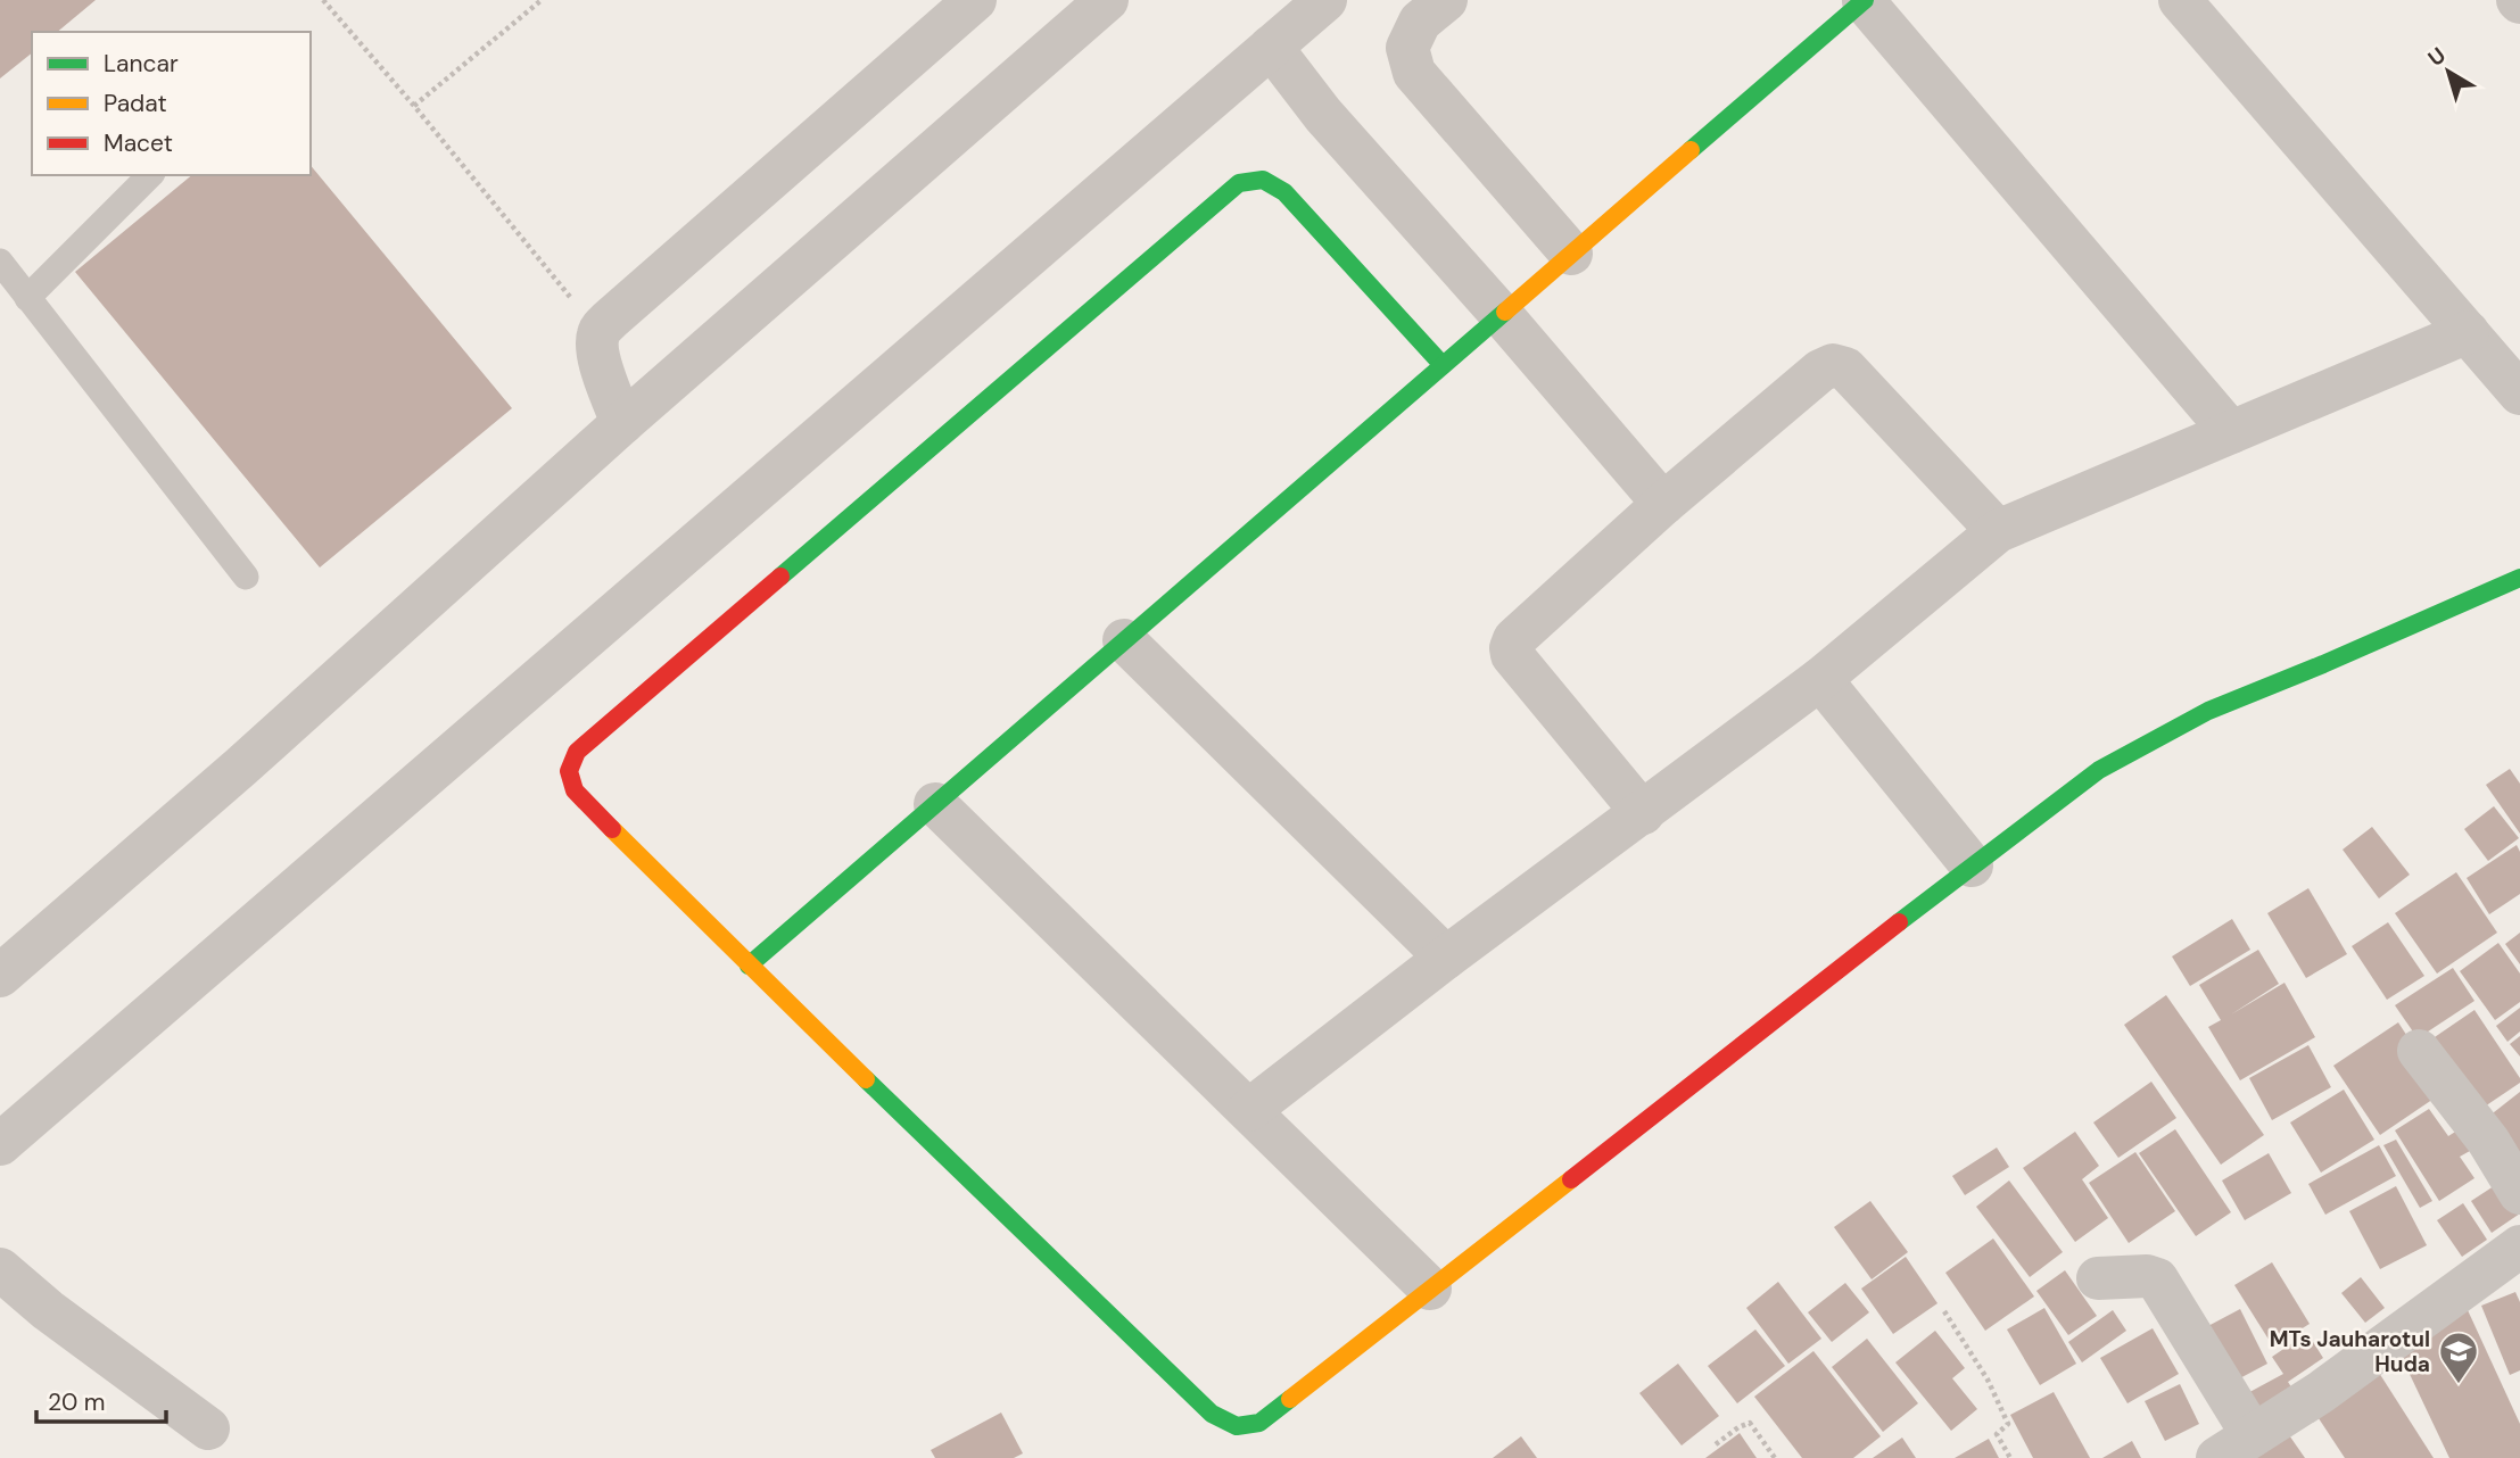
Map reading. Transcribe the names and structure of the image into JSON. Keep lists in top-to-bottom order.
{
  "places": {
    "school or university": ["MTs Jauharotul Huda"]
  },
  "legend": ["Lancar", "Padat", "Macet"],
  "scale_bar": "20 m",
  "north": "top left"
}
